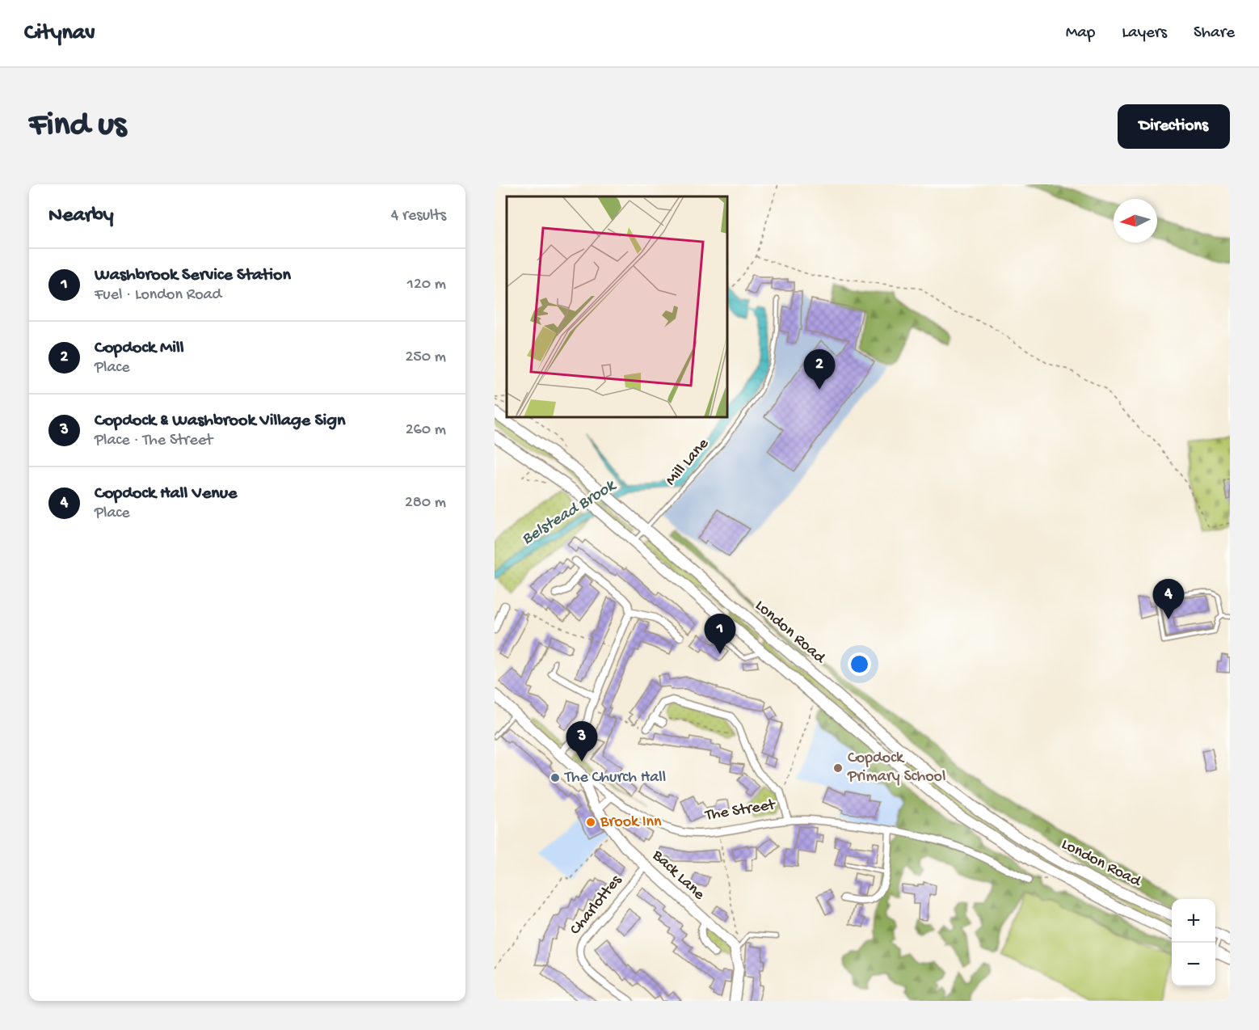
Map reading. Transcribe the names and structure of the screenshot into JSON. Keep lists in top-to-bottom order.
{
  "streets": {
    "street": [
      "London Road",
      "The Street",
      "Back Lane",
      "Charlottes"
    ],
    "lane": ["Mill Lane"]
  },
  "crossings": [
    ["Mill Lane", "London Road"],
    ["The Street", "Back Lane"],
    ["Back Lane", "Charlottes"]
  ],
  "water": ["Belstead Brook"],
  "places": ["Copdock Primary School", "The Church Hall", "Brook Inn"],
  "north": "left",
  "page": {
    "header": "Citynav",
    "nav": ["Map", "Layers", "Share"],
    "buttons": "Directions",
    "title": "Find us",
    "heading": ["Nearby", "4 results"],
    "list": [
      {
        "mark": "1",
        "name": "Washbrook Service Station",
        "note": "Fuel · London Road",
        "value": "120 m"
      },
      {
        "mark": "2",
        "name": "Copdock Mill",
        "note": "Place",
        "value": "250 m"
      },
      {
        "mark": "3",
        "name": "Copdock & Washbrook Village Sign",
        "note": "Place · The Street",
        "value": "260 m"
      },
      {
        "mark": "4",
        "name": "Copdock Hall Venue",
        "note": "Place",
        "value": "280 m"
      }
    ],
    "pins": [
      "2",
      "4",
      "1",
      "3"
    ],
    "map_buttons": ["+", "−"]
  }
}
